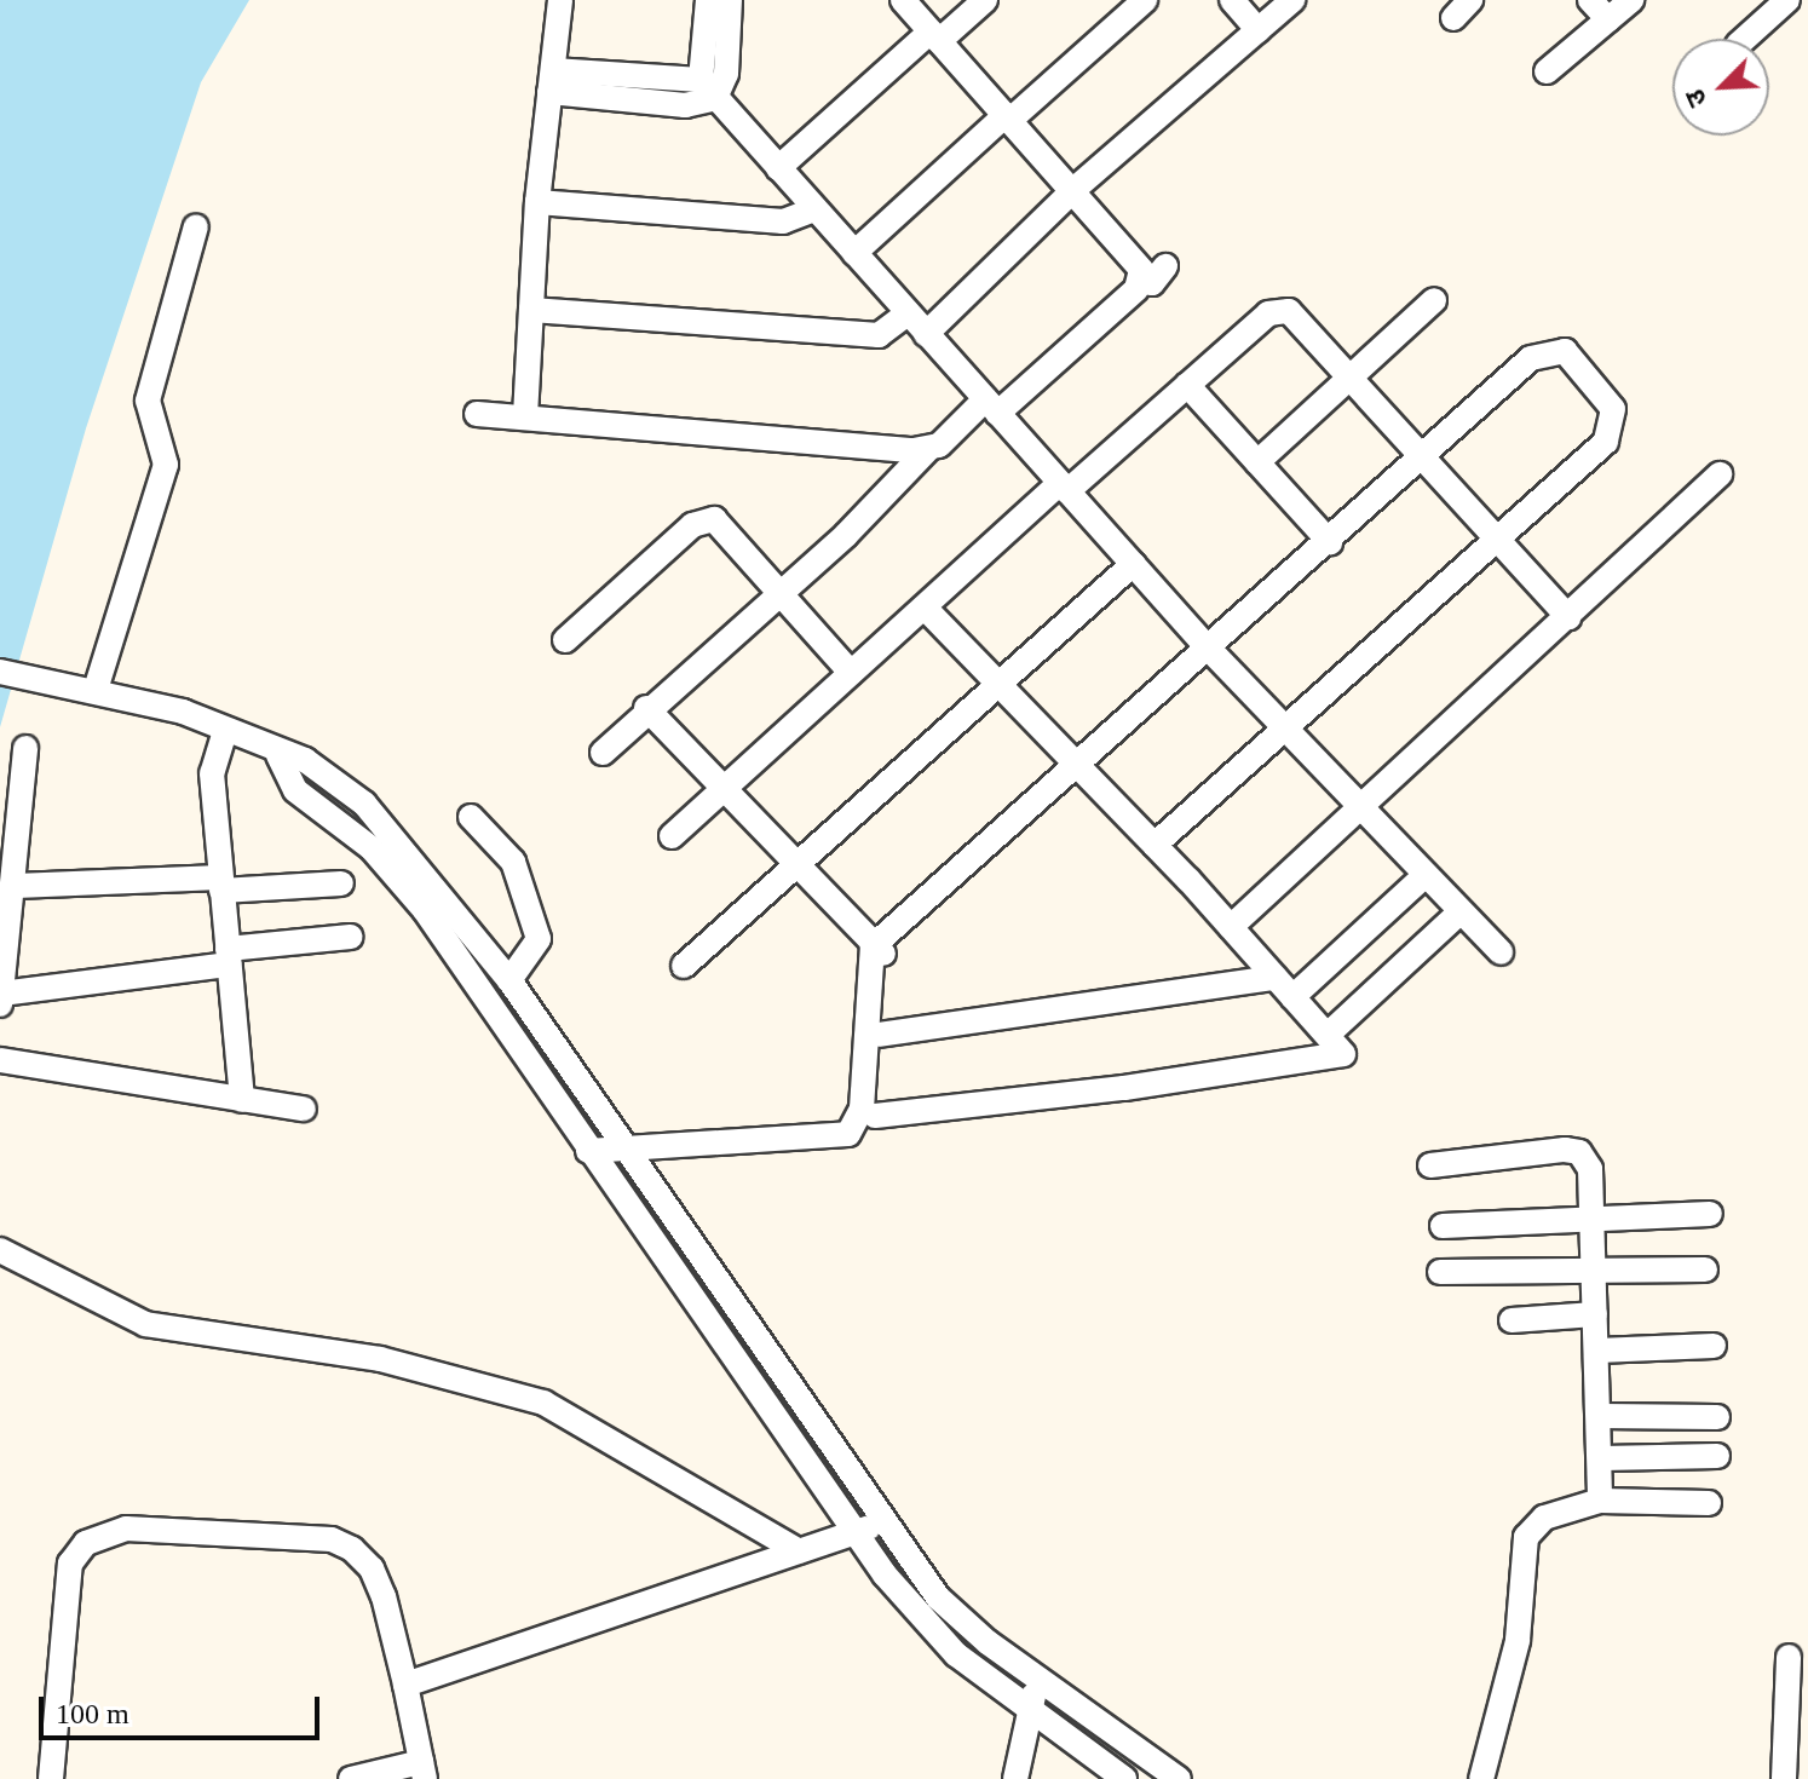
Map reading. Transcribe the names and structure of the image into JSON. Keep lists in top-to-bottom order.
{
  "scale_bar": "100 m",
  "north": "bottom left"
}
